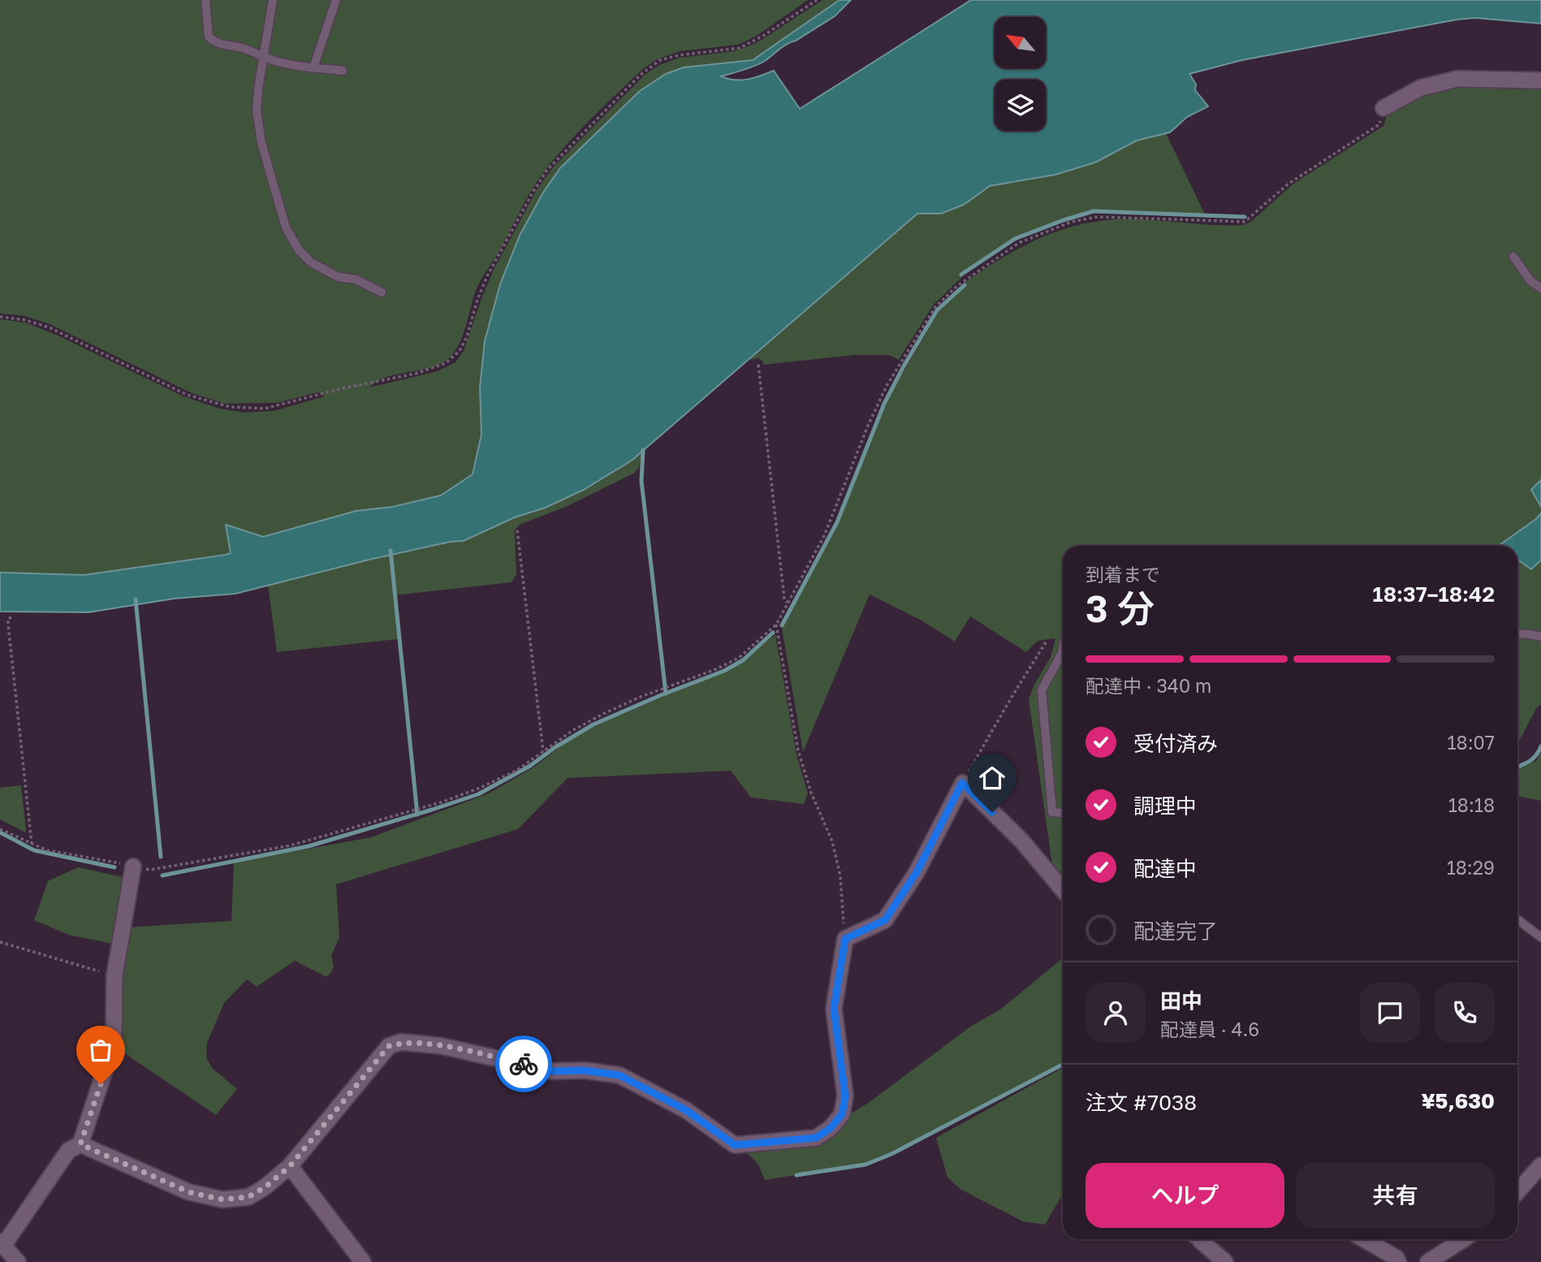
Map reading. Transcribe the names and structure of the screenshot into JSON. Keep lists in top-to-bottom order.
{
  "north": "top left",
  "page": {
    "heading": ["3 分", "到着まで", "18:37–18:42"],
    "panel": [
      "田中",
      "配達員 · 4.6",
      "注文 #7038",
      "¥5,630"
    ],
    "bar": "配達中 · 340 m",
    "list": [
      ["受付済み", "18:07"],
      ["調理中", "18:18"],
      ["配達中", "18:29"],
      "配達完了"
    ],
    "buttons": ["ヘルプ", "共有"]
  }
}
